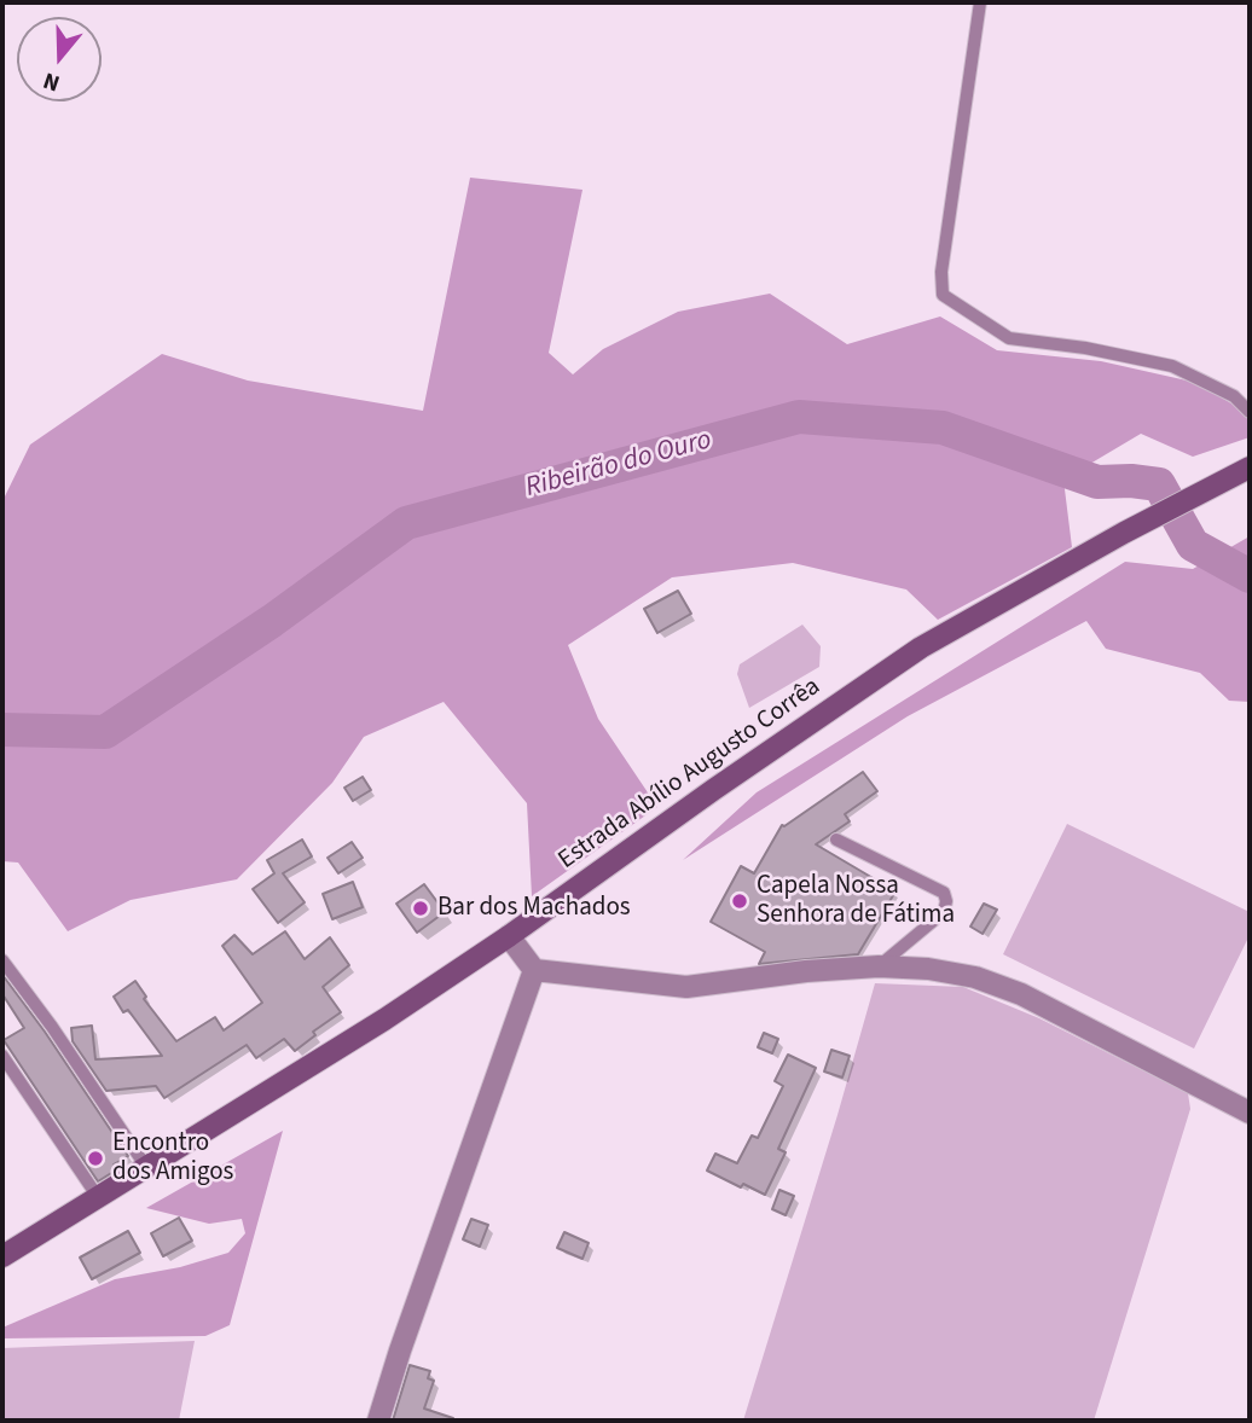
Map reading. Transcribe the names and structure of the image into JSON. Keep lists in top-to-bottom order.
{
  "streets": {
    "main road": ["Estrada Abílio Augusto Corrêa"]
  },
  "water": ["Ribeirão do Ouro"],
  "places": ["Capela Nossa Senhora de Fátima", "Bar dos Machados", "Encontro dos Amigos"],
  "north": "bottom"
}
